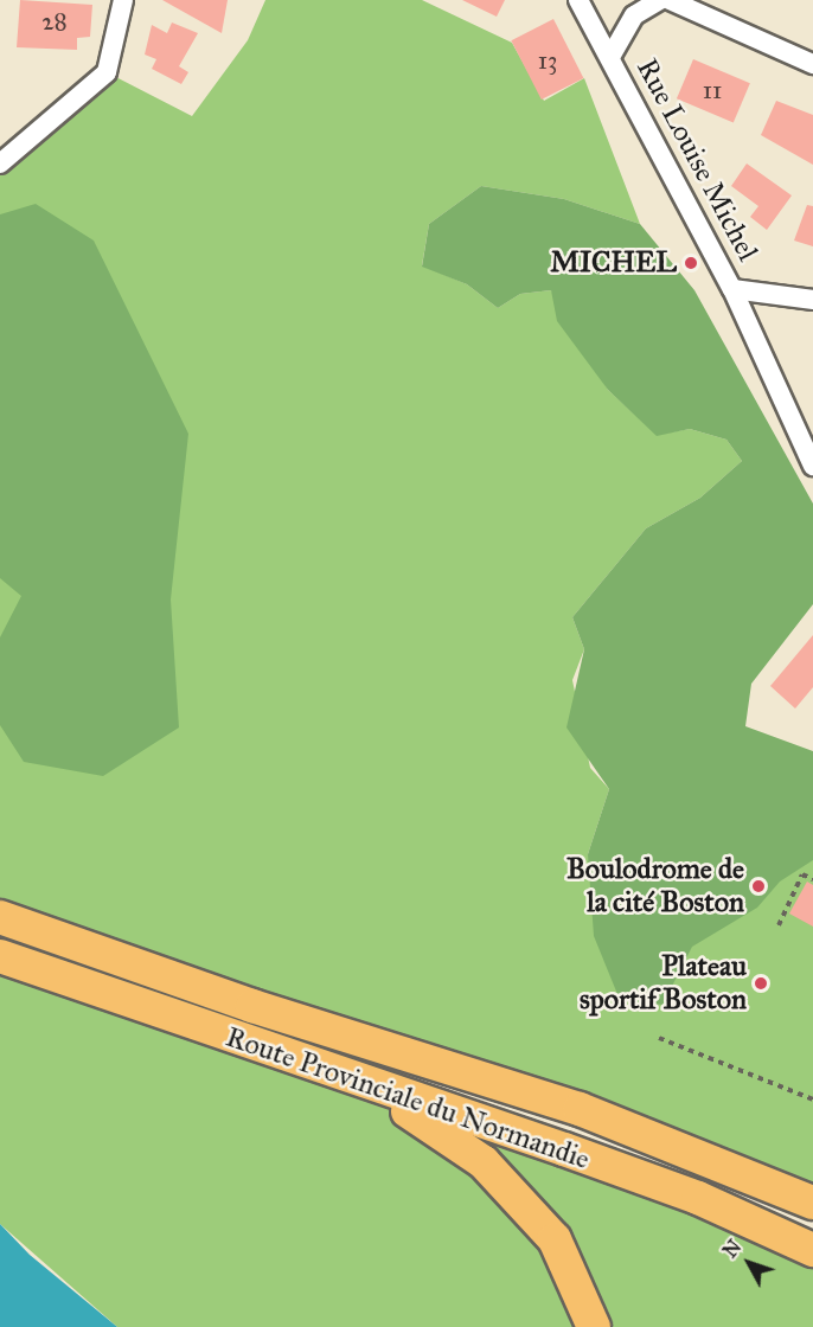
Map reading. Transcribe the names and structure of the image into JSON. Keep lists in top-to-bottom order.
{
  "streets": {
    "highway": ["Route Provinciale du Normandie"],
    "street": ["Rue Louise Michel"]
  },
  "places": ["MICHEL", "Boulodrome de la cité Boston", "Plateau sportif Boston"],
  "house_numbers": ["28", "13", "11"],
  "north": "top left"
}
